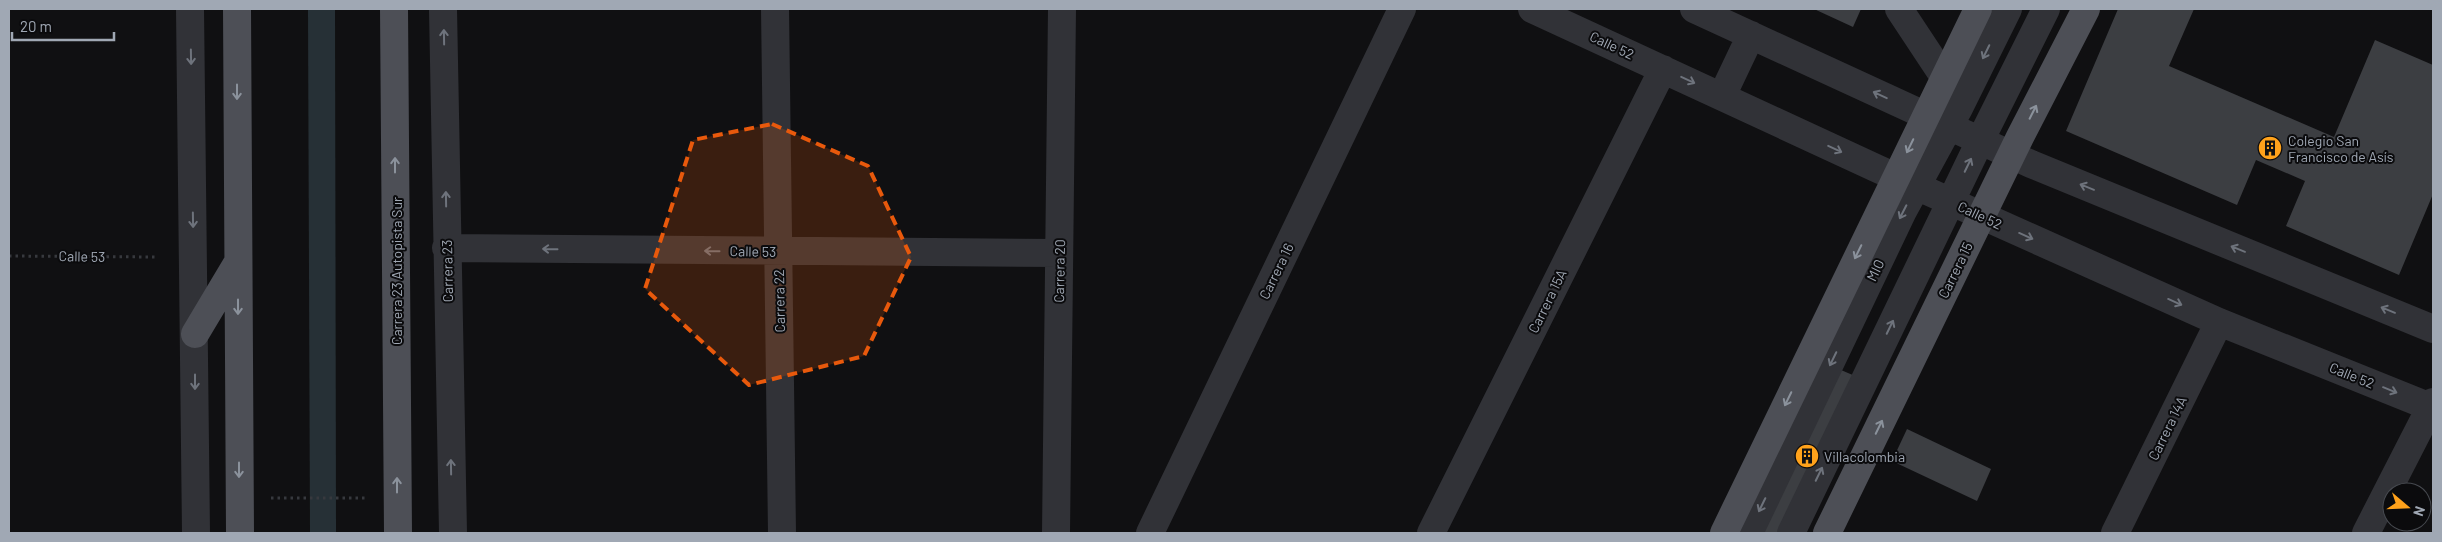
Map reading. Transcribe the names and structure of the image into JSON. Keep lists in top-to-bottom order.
{
  "streets": {
    "main road": ["Carrera 15", "Carrera 23 Autopista Sur"],
    "street": [
      "Calle 52",
      "Calle 53",
      "MIO",
      "Carrera 23",
      "Carrera 20",
      "Carrera 16",
      "Carrera 22",
      "Carrera 15A",
      "Carrera 14A"
    ]
  },
  "crossings": [
    ["Calle 52", "MIO"],
    ["Calle 52", "Carrera 15"],
    ["Calle 52", "Carrera 15A"],
    ["Calle 52", "Carrera 14A"],
    ["Calle 53", "Carrera 23"],
    ["Calle 53", "Carrera 20"],
    ["Calle 53", "Carrera 22"]
  ],
  "one_way": ["Calle 53", "Carrera 23"],
  "places": {
    "building": ["Colegio San Francisco de Asís", "Villacolombia"]
  },
  "scale_bar": "20 m",
  "north": "right"
}
